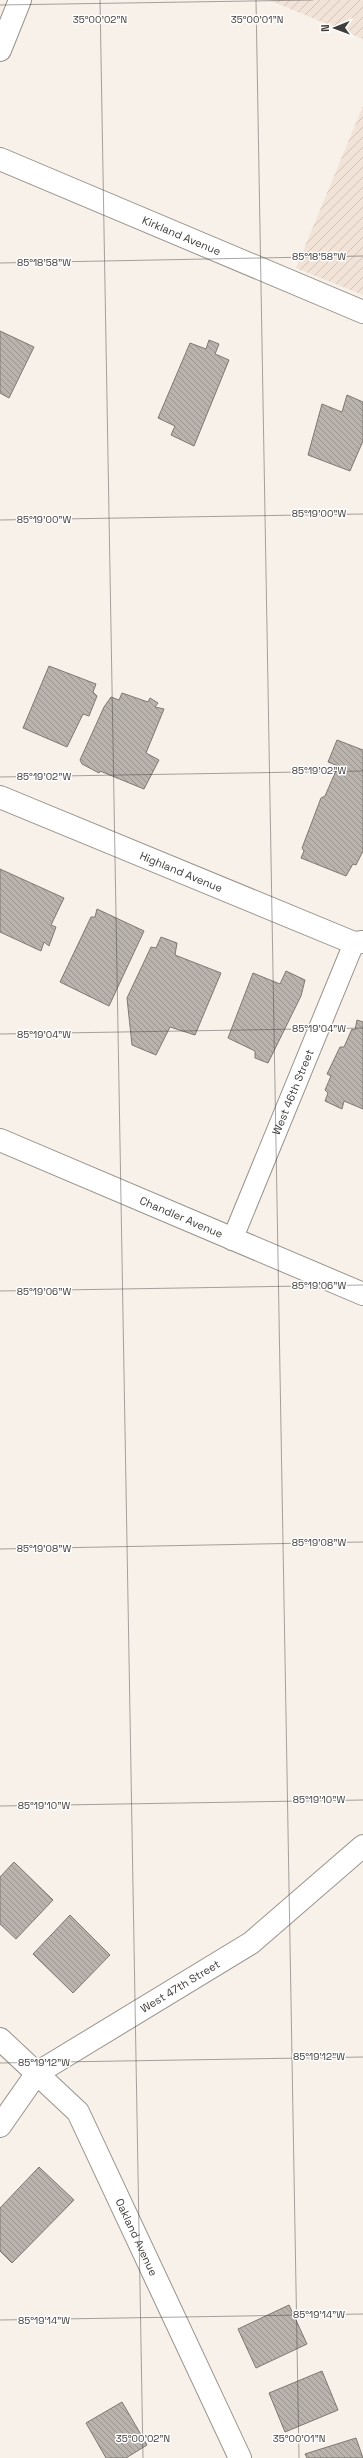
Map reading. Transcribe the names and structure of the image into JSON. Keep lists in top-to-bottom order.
{
  "streets": {
    "street": [
      "Kirkland Avenue",
      "Highland Avenue",
      "Chandler Avenue",
      "West 47th Street",
      "Oakland Avenue"
    ],
    "lane": ["West 46th Street"]
  },
  "crossings": [
    ["Highland Avenue", "West 46th Street"],
    ["West 46th Street", "Chandler Avenue"],
    ["West 47th Street", "Oakland Avenue"]
  ],
  "north": "left",
  "coordinates": [
    "35°00'02\"N",
    "35°00'01\"N",
    "85°18'58\"W",
    "85°19'00\"W",
    "85°19'02\"W",
    "85°19'04\"W",
    "85°19'06\"W",
    "85°19'08\"W",
    "85°19'10\"W",
    "85°19'12\"W",
    "85°19'14\"W"
  ]
}
